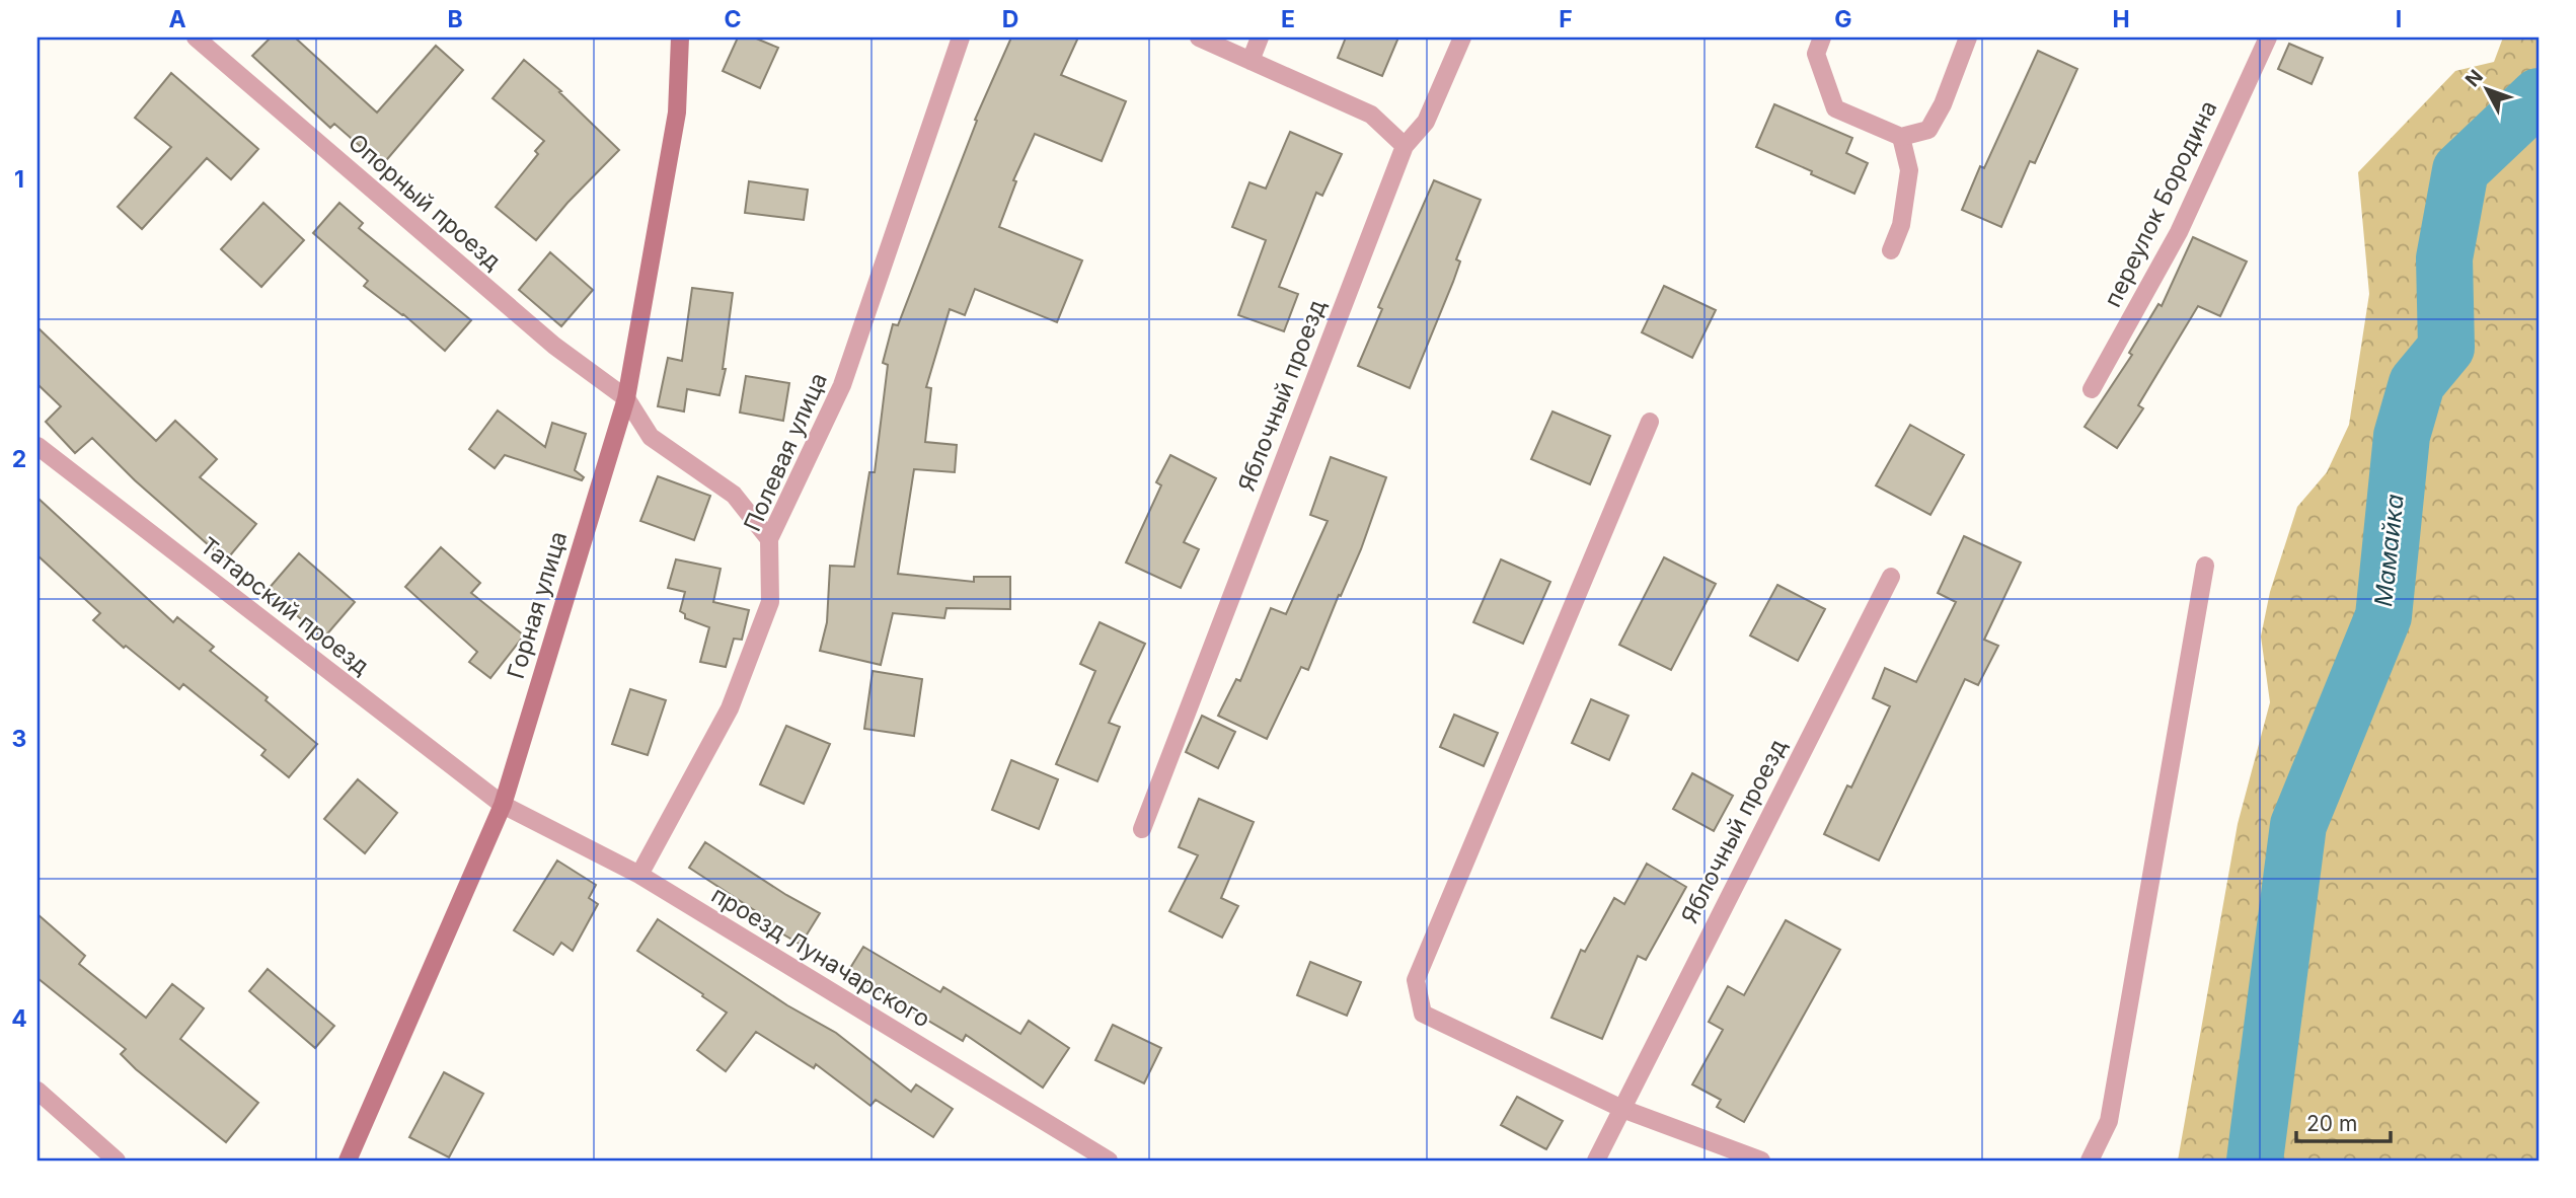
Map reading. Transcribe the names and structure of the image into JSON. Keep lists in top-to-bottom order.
{
  "streets": {
    "street": [
      "Опорный проезд",
      "переулок Бородина",
      "Яблочный проезд",
      "Полевая улица",
      "Горная улица",
      "Татарский проезд",
      "проезд Луначарского"
    ]
  },
  "crossings": [
    ["Опорный проезд", "Горная улица"],
    ["Полевая улица", "проезд Луначарского"],
    ["Горная улица", "Татарский проезд"],
    ["Горная улица", "проезд Луначарского"],
    ["Татарский проезд", "проезд Луначарского"]
  ],
  "water": ["Мамайка"],
  "scale_bar": "20 m",
  "north": "top left",
  "grid": {
    "columns": [
      "A",
      "B",
      "C",
      "D",
      "E",
      "F",
      "G",
      "H",
      "I"
    ],
    "rows": [
      "1",
      "2",
      "3",
      "4"
    ]
  }
}
